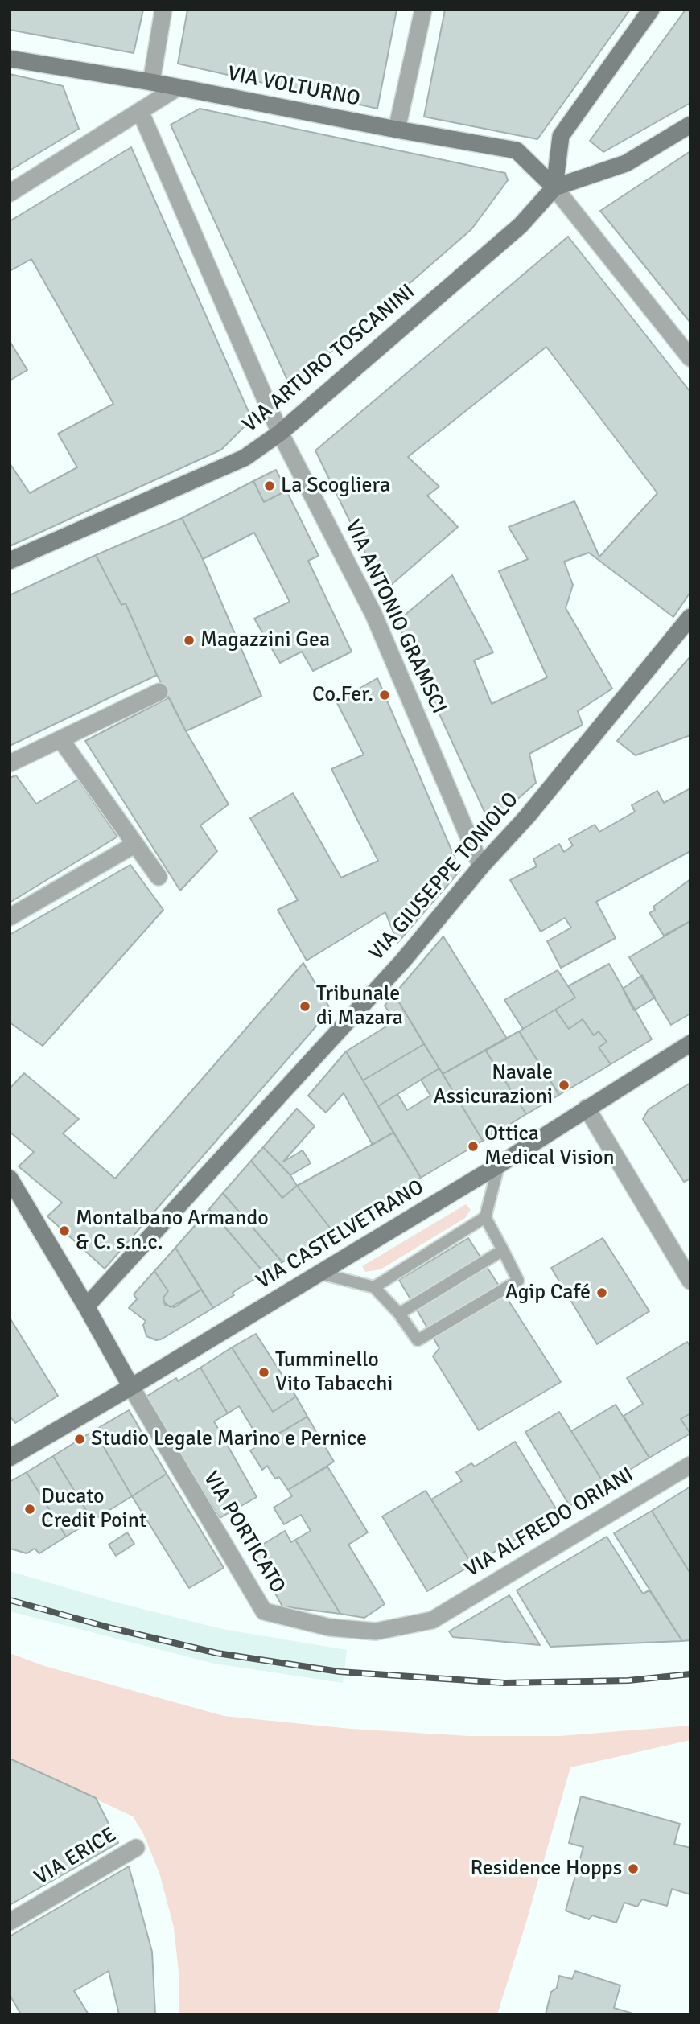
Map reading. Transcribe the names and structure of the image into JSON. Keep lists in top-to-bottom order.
{
  "streets": {
    "street": [
      "VIA VOLTURNO",
      "VIA ARTURO TOSCANINI",
      "VIA ANTONIO GRAMSCI",
      "VIA GIUSEPPE TONIOLO",
      "VIA CASTELVETRANO",
      "VIA ALFREDO ORIANI",
      "VIA PORTICATO",
      "VIA ERICE"
    ]
  },
  "crossings": [
    ["VIA VOLTURNO", "VIA ARTURO TOSCANINI"],
    ["VIA ARTURO TOSCANINI", "VIA ANTONIO GRAMSCI"],
    ["VIA ANTONIO GRAMSCI", "VIA GIUSEPPE TONIOLO"],
    ["VIA CASTELVETRANO", "VIA PORTICATO"],
    ["VIA ALFREDO ORIANI", "VIA PORTICATO"]
  ],
  "places": [
    "La Scogliera",
    "Magazzini Gea",
    "Co.Fer.",
    "Tribunale di Mazara",
    "Navale Assicurazioni",
    "Ottica Medical Vision",
    "Montalbano Armando & C. s.n.c.",
    "Agip Café",
    "Tumminello Vito Tabacchi",
    "Studio Legale Marino e Pernice",
    "Ducato Credit Point",
    "Residence Hopps"
  ]
}
